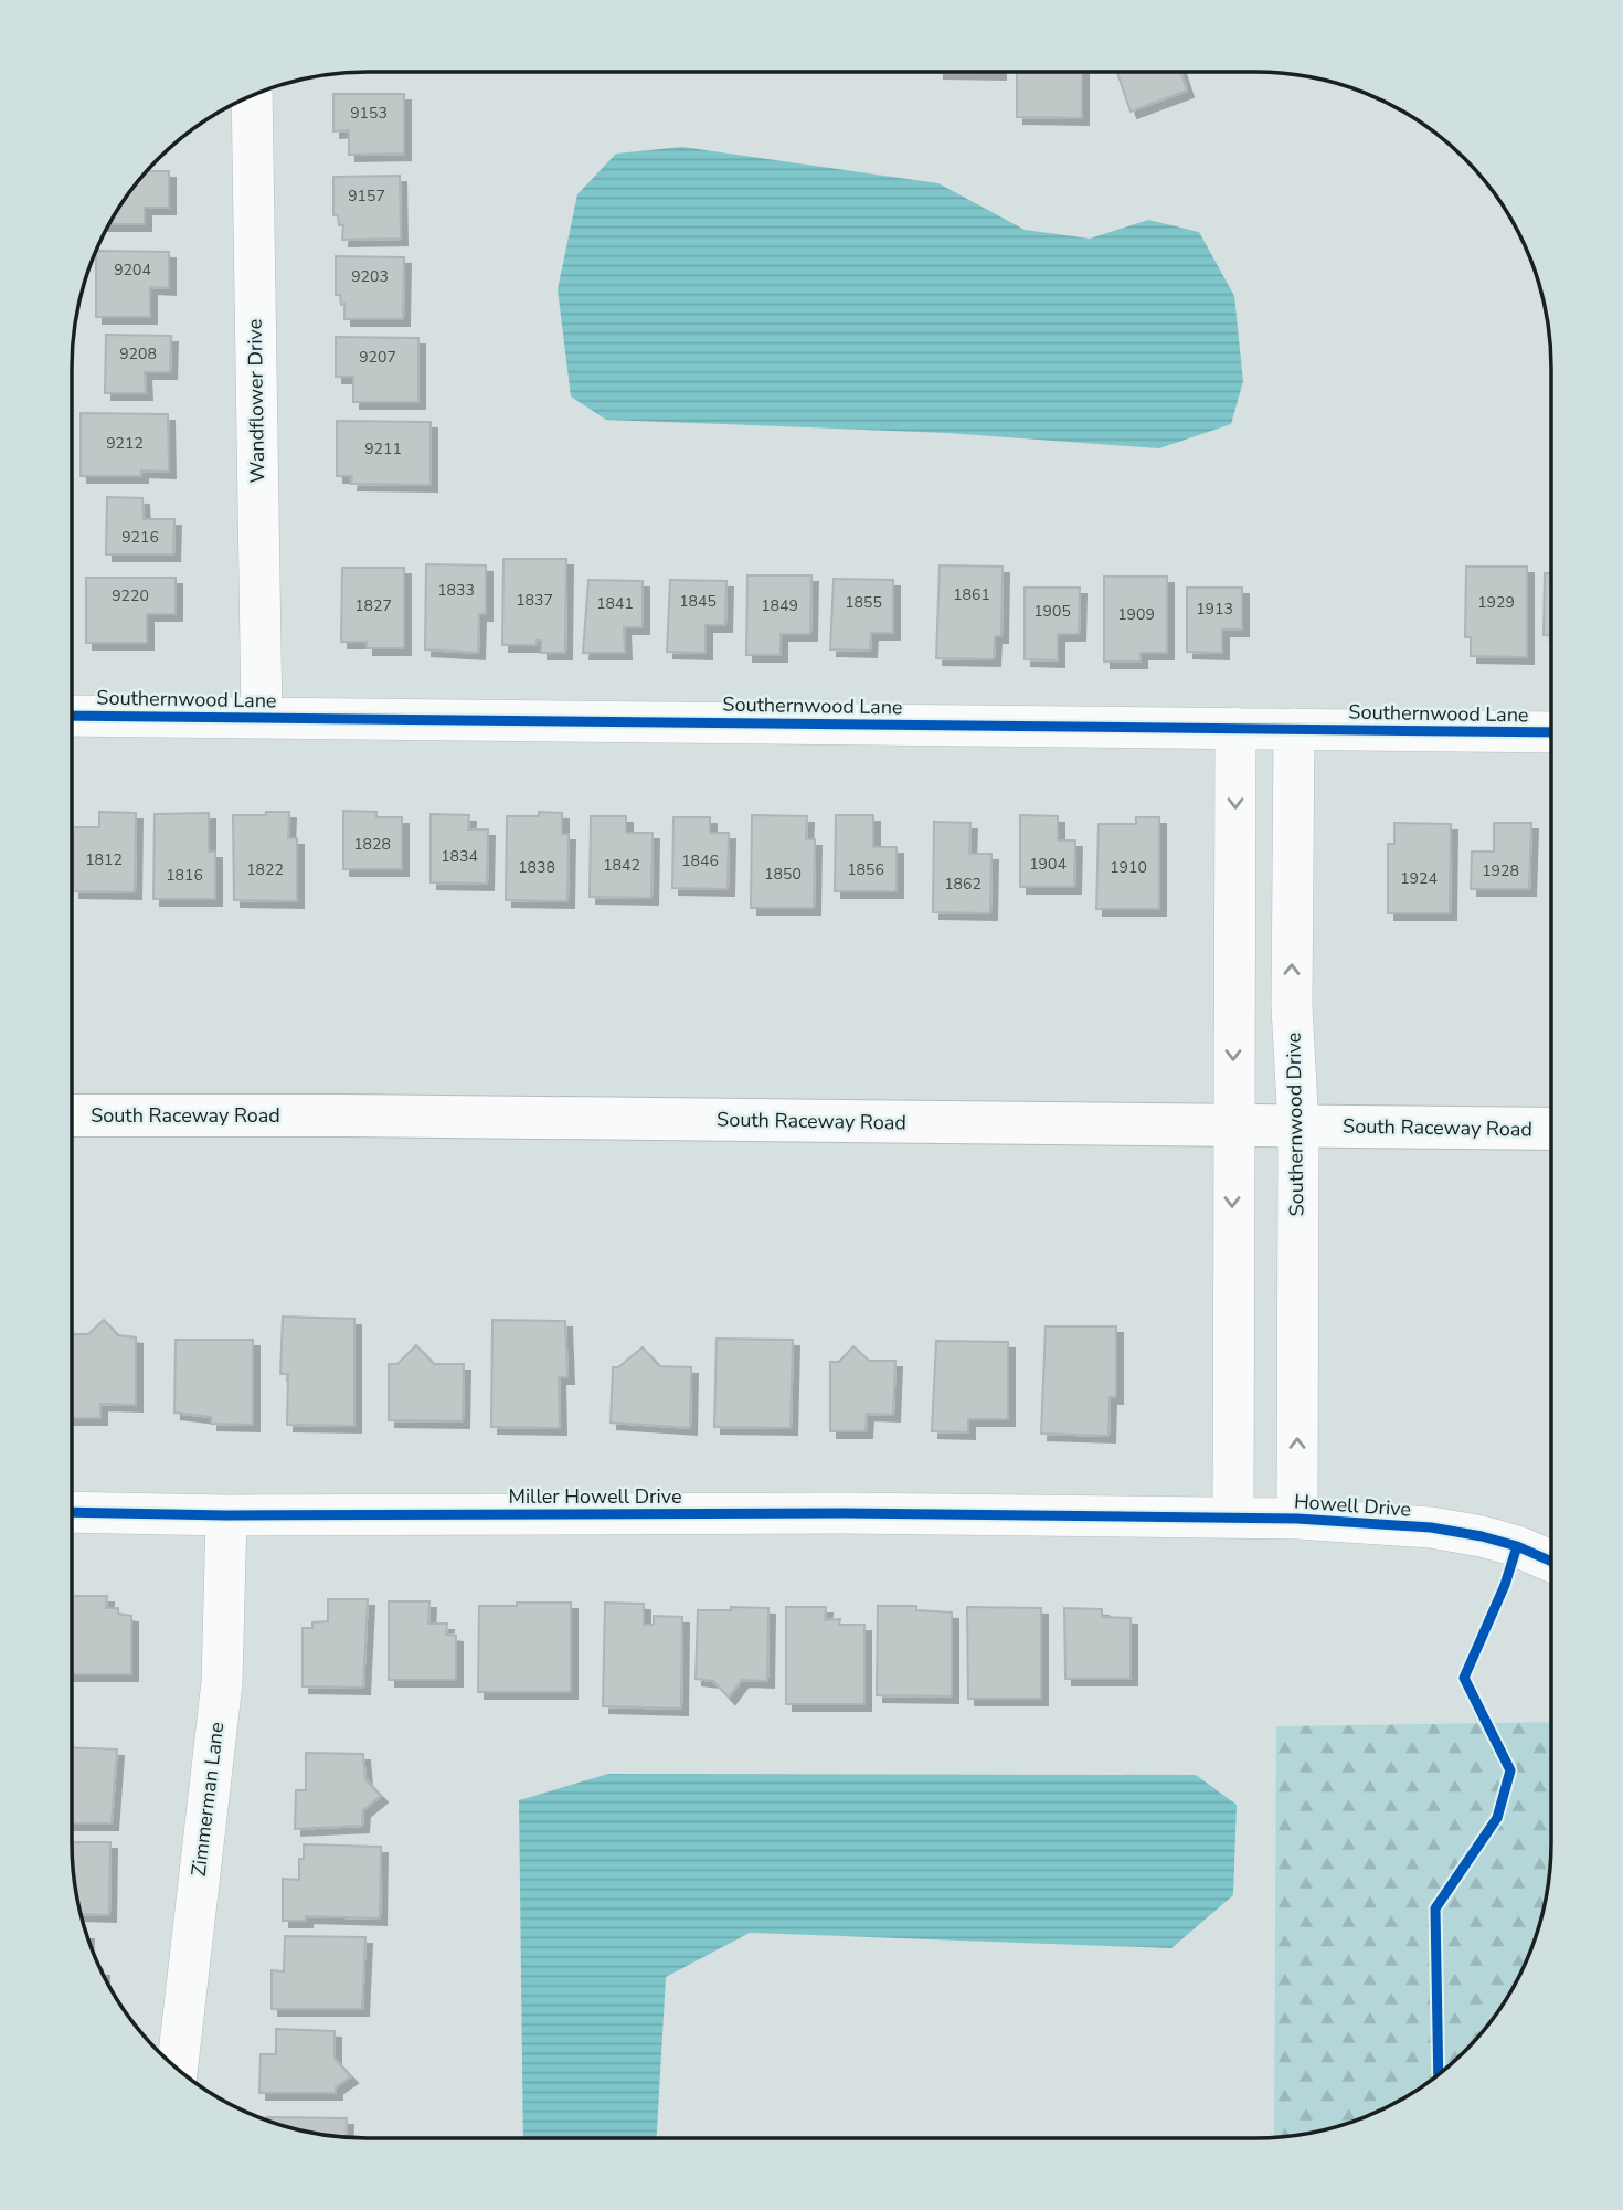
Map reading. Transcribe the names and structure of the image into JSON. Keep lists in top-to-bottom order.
{
  "streets": {
    "main road": ["South Raceway Road"],
    "street": [
      "Wandflower Drive",
      "Southernwood Lane",
      "Southernwood Drive",
      "Miller Howell Drive",
      "Howell Drive",
      "Zimmerman Lane"
    ]
  },
  "crossings": [
    ["Wandflower Drive", "Southernwood Lane"],
    ["Southernwood Lane", "Southernwood Drive"],
    ["South Raceway Road", "Southernwood Drive"],
    ["Southernwood Drive", "Howell Drive"],
    ["Miller Howell Drive", "Howell Drive"],
    ["Miller Howell Drive", "Zimmerman Lane"]
  ],
  "house_numbers": [
    "9153",
    "9157",
    "9204",
    "9203",
    "9208",
    "9207",
    "9212",
    "9211",
    "9216",
    "1833",
    "1861",
    "9220",
    "1837",
    "1845",
    "1855",
    "1929",
    "1841",
    "1827",
    "1849",
    "1913",
    "1905",
    "1909",
    "1828",
    "1834",
    "1812",
    "1846",
    "1904",
    "1842",
    "1838",
    "1910",
    "1822",
    "1856",
    "1928",
    "1850",
    "1816",
    "1924",
    "1862"
  ]
}
